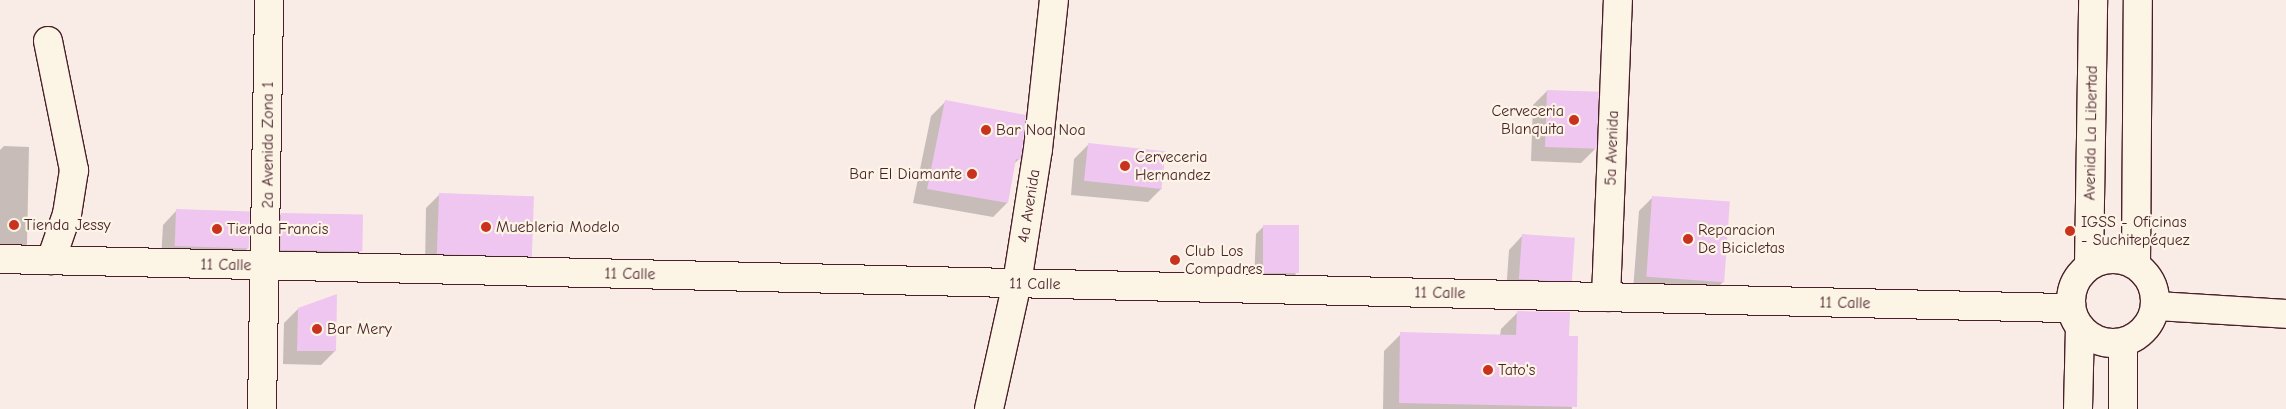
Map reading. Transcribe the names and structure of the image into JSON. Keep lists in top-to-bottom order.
{
  "streets": {
    "street": [
      "Avenida La Libertad",
      "2a Avenida Zona 1",
      "5a Avenida",
      "4a Avenida",
      "11 Calle"
    ]
  },
  "crossings": [
    ["Avenida La Libertad", "11 Calle"],
    ["2a Avenida Zona 1", "11 Calle"],
    ["5a Avenida", "11 Calle"],
    ["4a Avenida", "11 Calle"]
  ],
  "places": [
    "Cerveceria Blanquita",
    "Bar Noa Noa",
    "Cerveceria Hernandez",
    "Bar El Diamante",
    "Tienda Jessy",
    "Muebleria Modelo",
    "Tienda Francis",
    "IGSS - Oficinas - Suchitepéquez",
    "Reparacion De Bicicletas",
    "Club Los Compadres",
    "Bar Mery",
    "Tato's"
  ]
}
